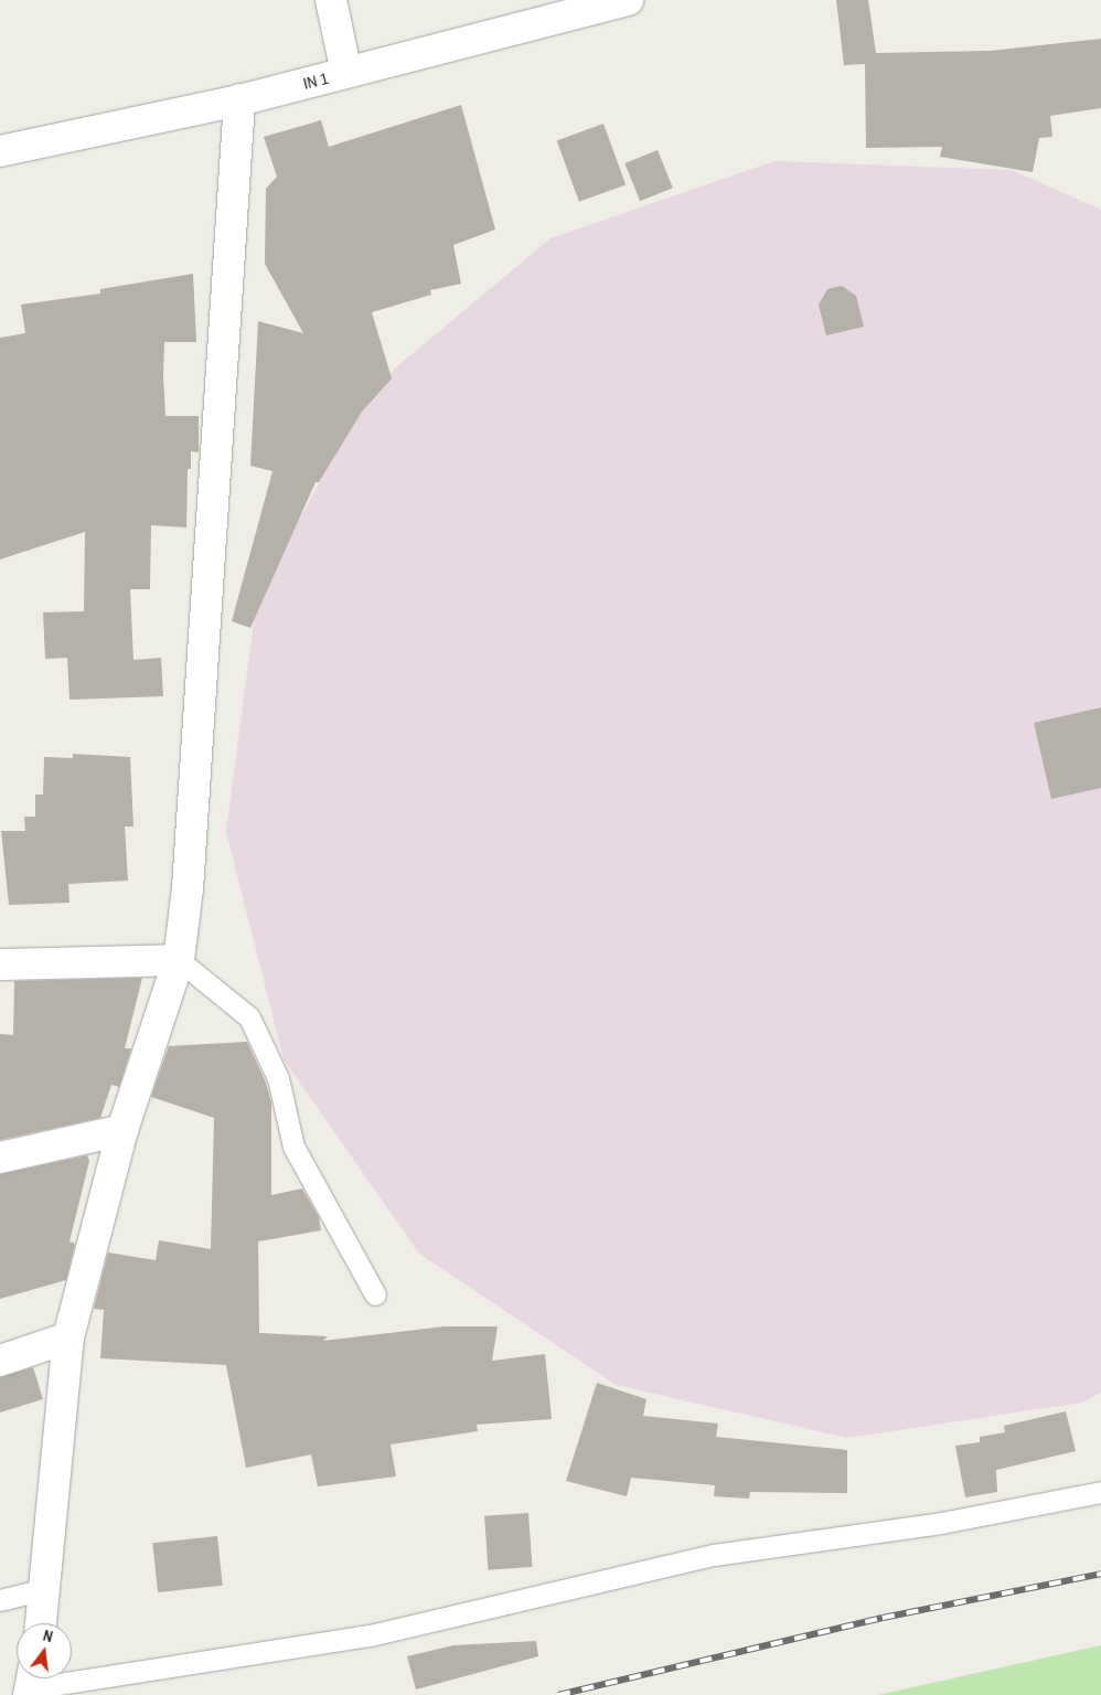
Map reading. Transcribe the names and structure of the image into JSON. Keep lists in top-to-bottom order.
{
  "streets": {
    "street": ["IN 1"]
  },
  "north": "top"
}
